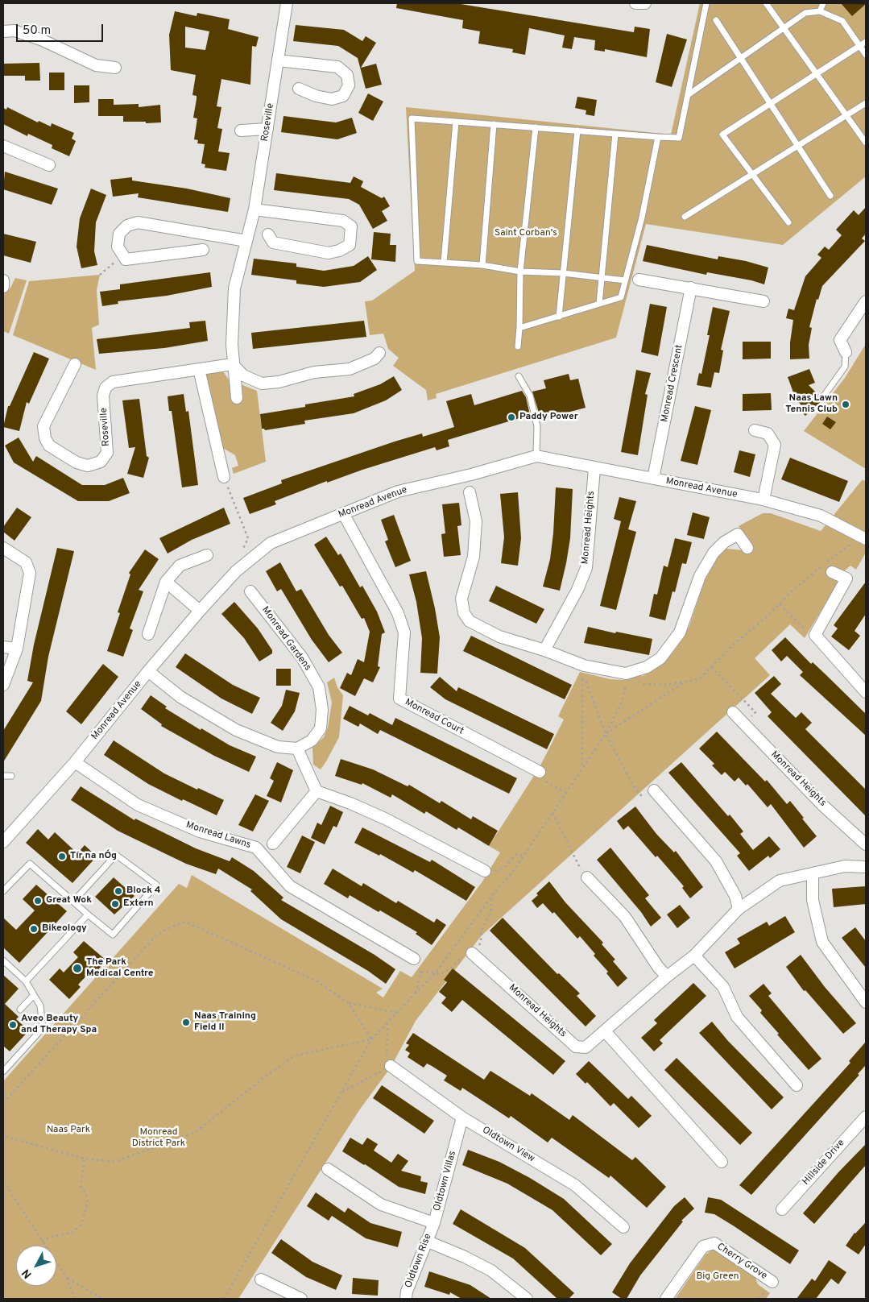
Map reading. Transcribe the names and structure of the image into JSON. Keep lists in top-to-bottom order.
{
  "streets": {
    "street": [
      "Roseville",
      "Monread Crescent",
      "Monread Avenue",
      "Monread Heights",
      "Monread Gardens",
      "Monread Court",
      "Monread Lawns",
      "Oldtown View",
      "Hillside Drive",
      "Oldtown Villas",
      "Oldtown Rise",
      "Cherry Grove"
    ]
  },
  "crossings": [
    ["Monread Crescent", "Monread Avenue"],
    ["Monread Avenue", "Monread Heights"],
    ["Monread Avenue", "Monread Court"],
    ["Monread Avenue", "Monread Lawns"],
    ["Oldtown View", "Oldtown Villas"],
    ["Oldtown Villas", "Oldtown Rise"]
  ],
  "parks": [
    "Saint Corban's",
    "Naas Park",
    "Monread District Park",
    "Big Green"
  ],
  "places": [
    "Naas Lawn Tennis Club",
    "Paddy Power",
    "Tír na nÓg",
    "Block 4",
    "Great Wok",
    "Extern",
    "Bikeology",
    "The Park Medical Centre",
    "Naas Training Field II",
    "Aveo Beauty and Therapy Spa"
  ],
  "scale_bar": "50 m",
  "north": "bottom left"
}
